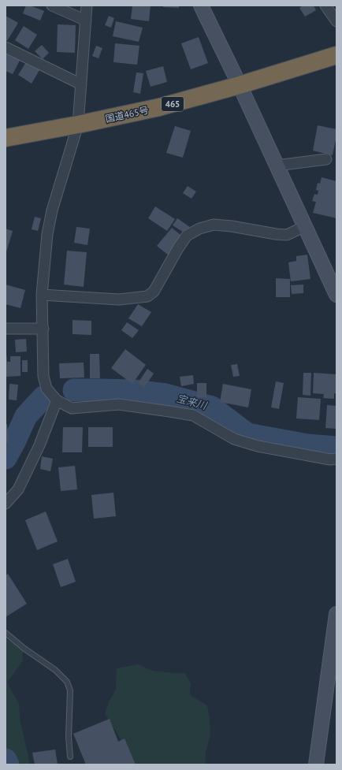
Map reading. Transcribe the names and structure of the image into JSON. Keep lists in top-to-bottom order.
{
  "streets": {
    "highway": ["465", "国道465号"]
  },
  "water": ["宝来川"]
}
